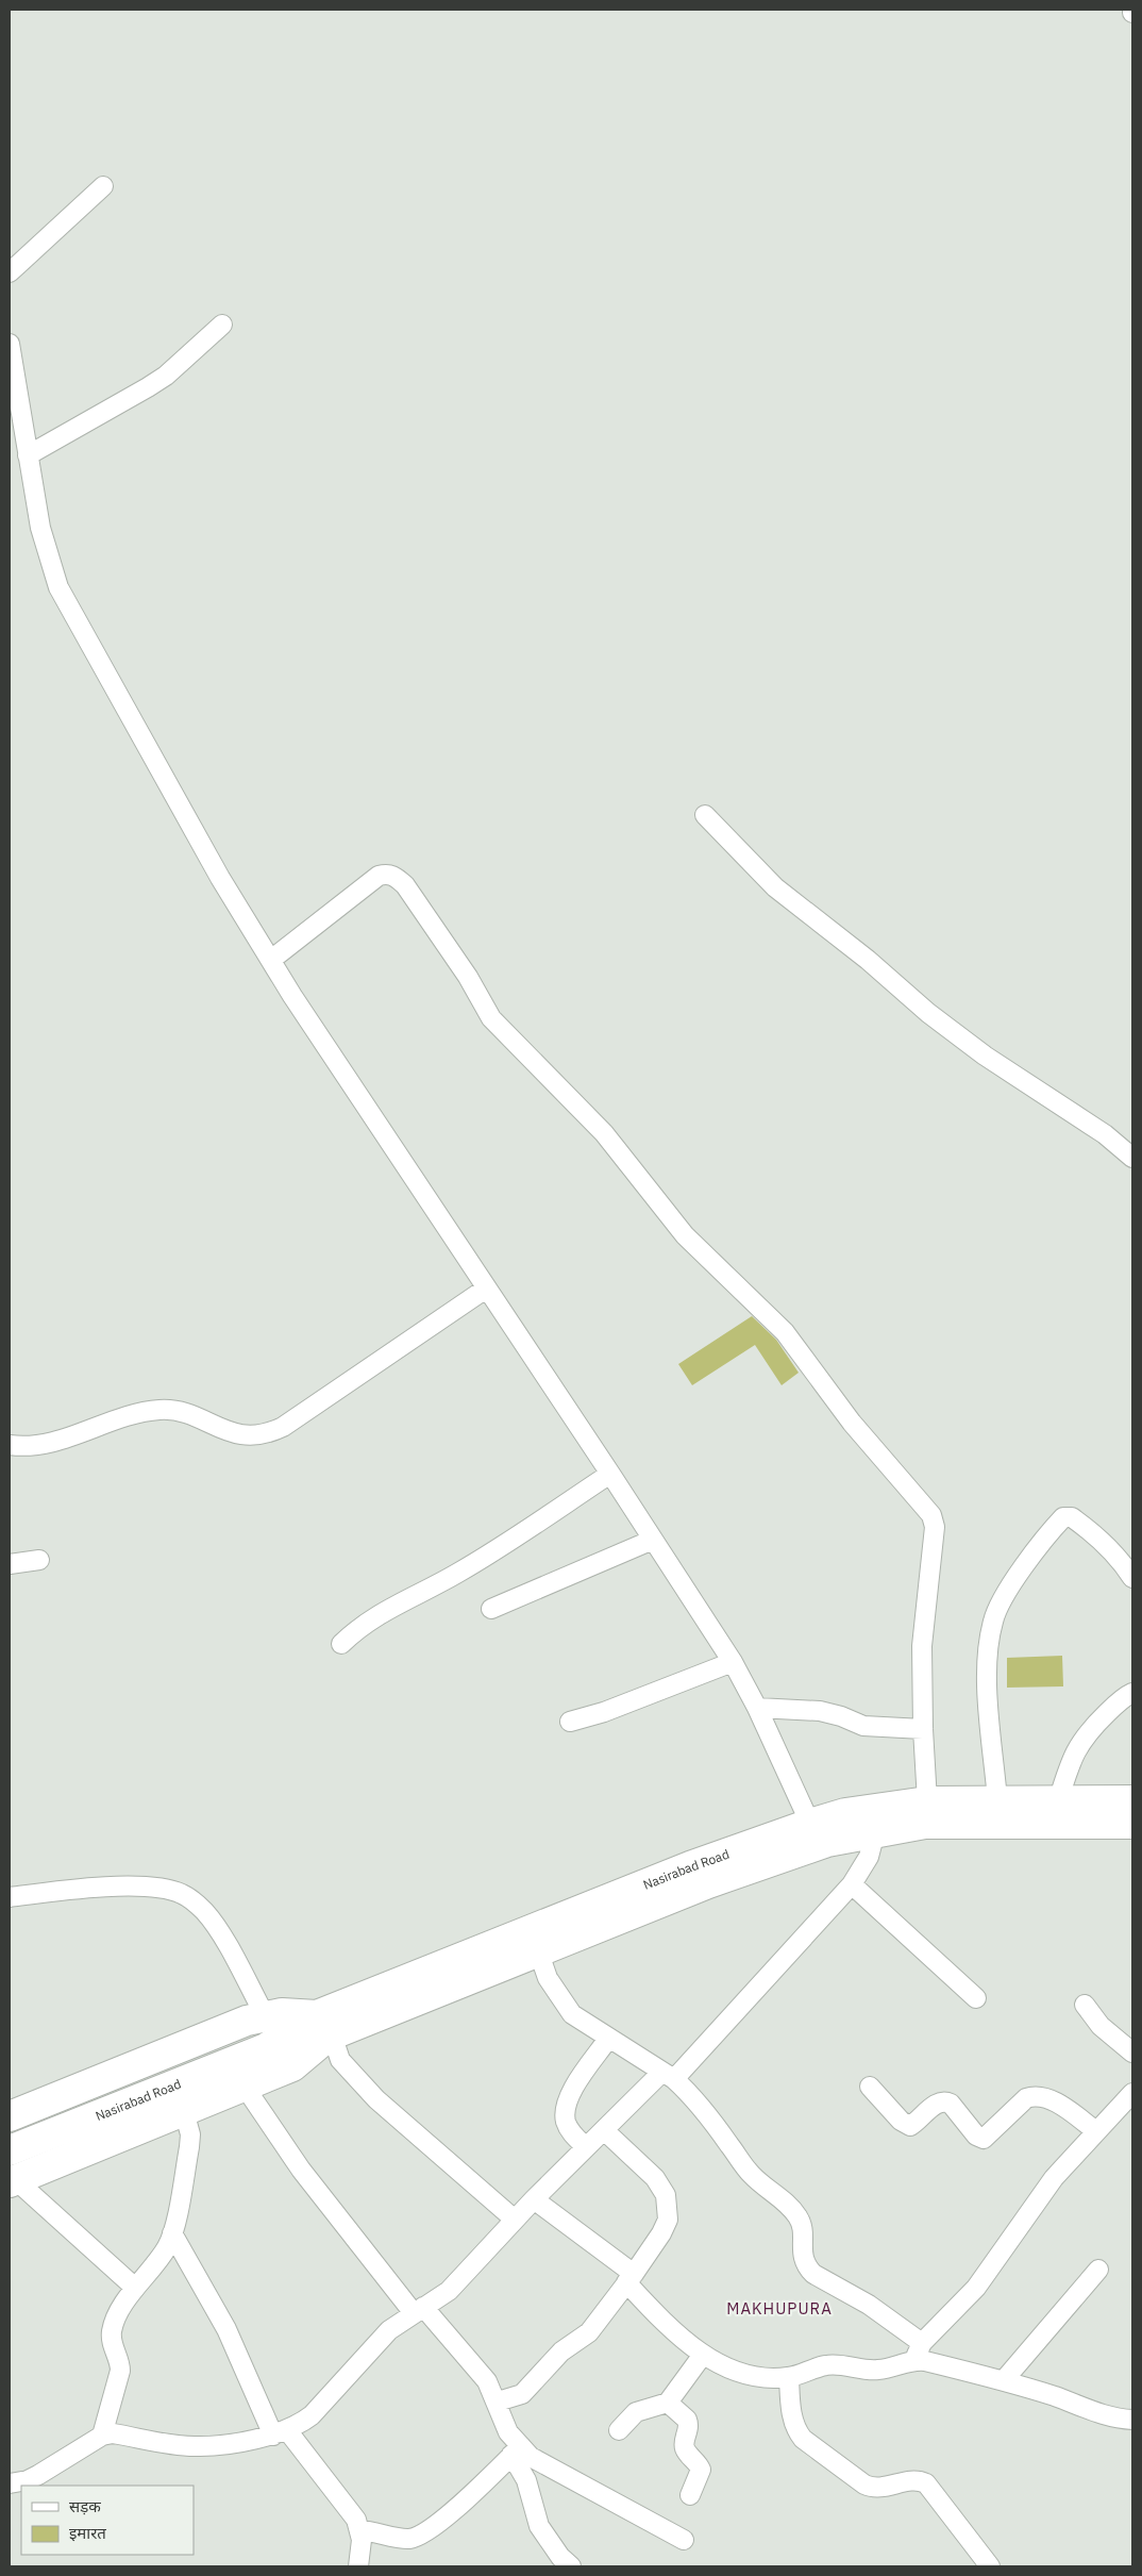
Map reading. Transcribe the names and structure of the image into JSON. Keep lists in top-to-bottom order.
{
  "streets": {
    "highway": ["Nasirabad Road"]
  },
  "districts": ["MAKHUPURA"],
  "legend": ["सड़क", "इमारत"]
}
